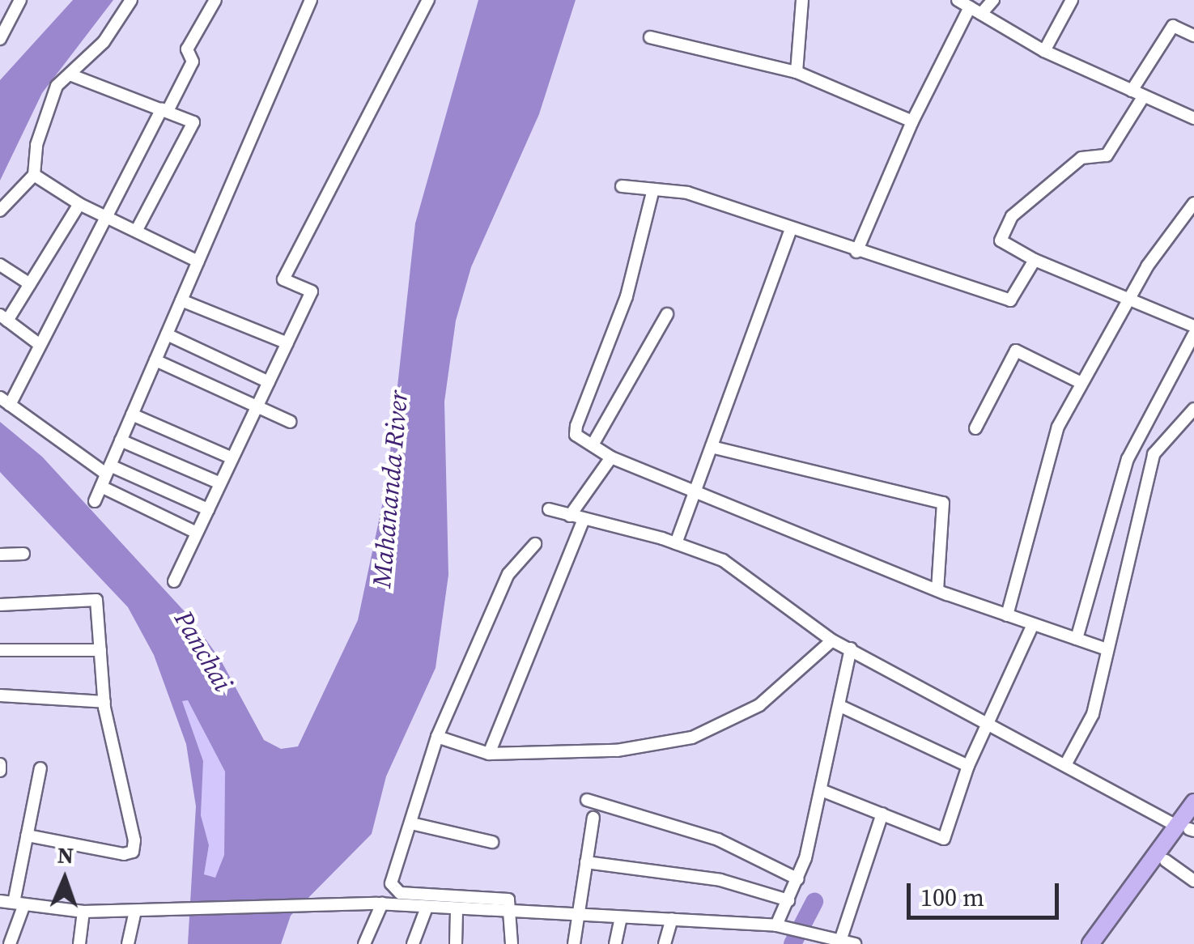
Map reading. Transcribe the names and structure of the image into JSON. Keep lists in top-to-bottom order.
{
  "water": ["Mahananda River", "Panchai"],
  "scale_bar": "100 m",
  "north": "top"
}
